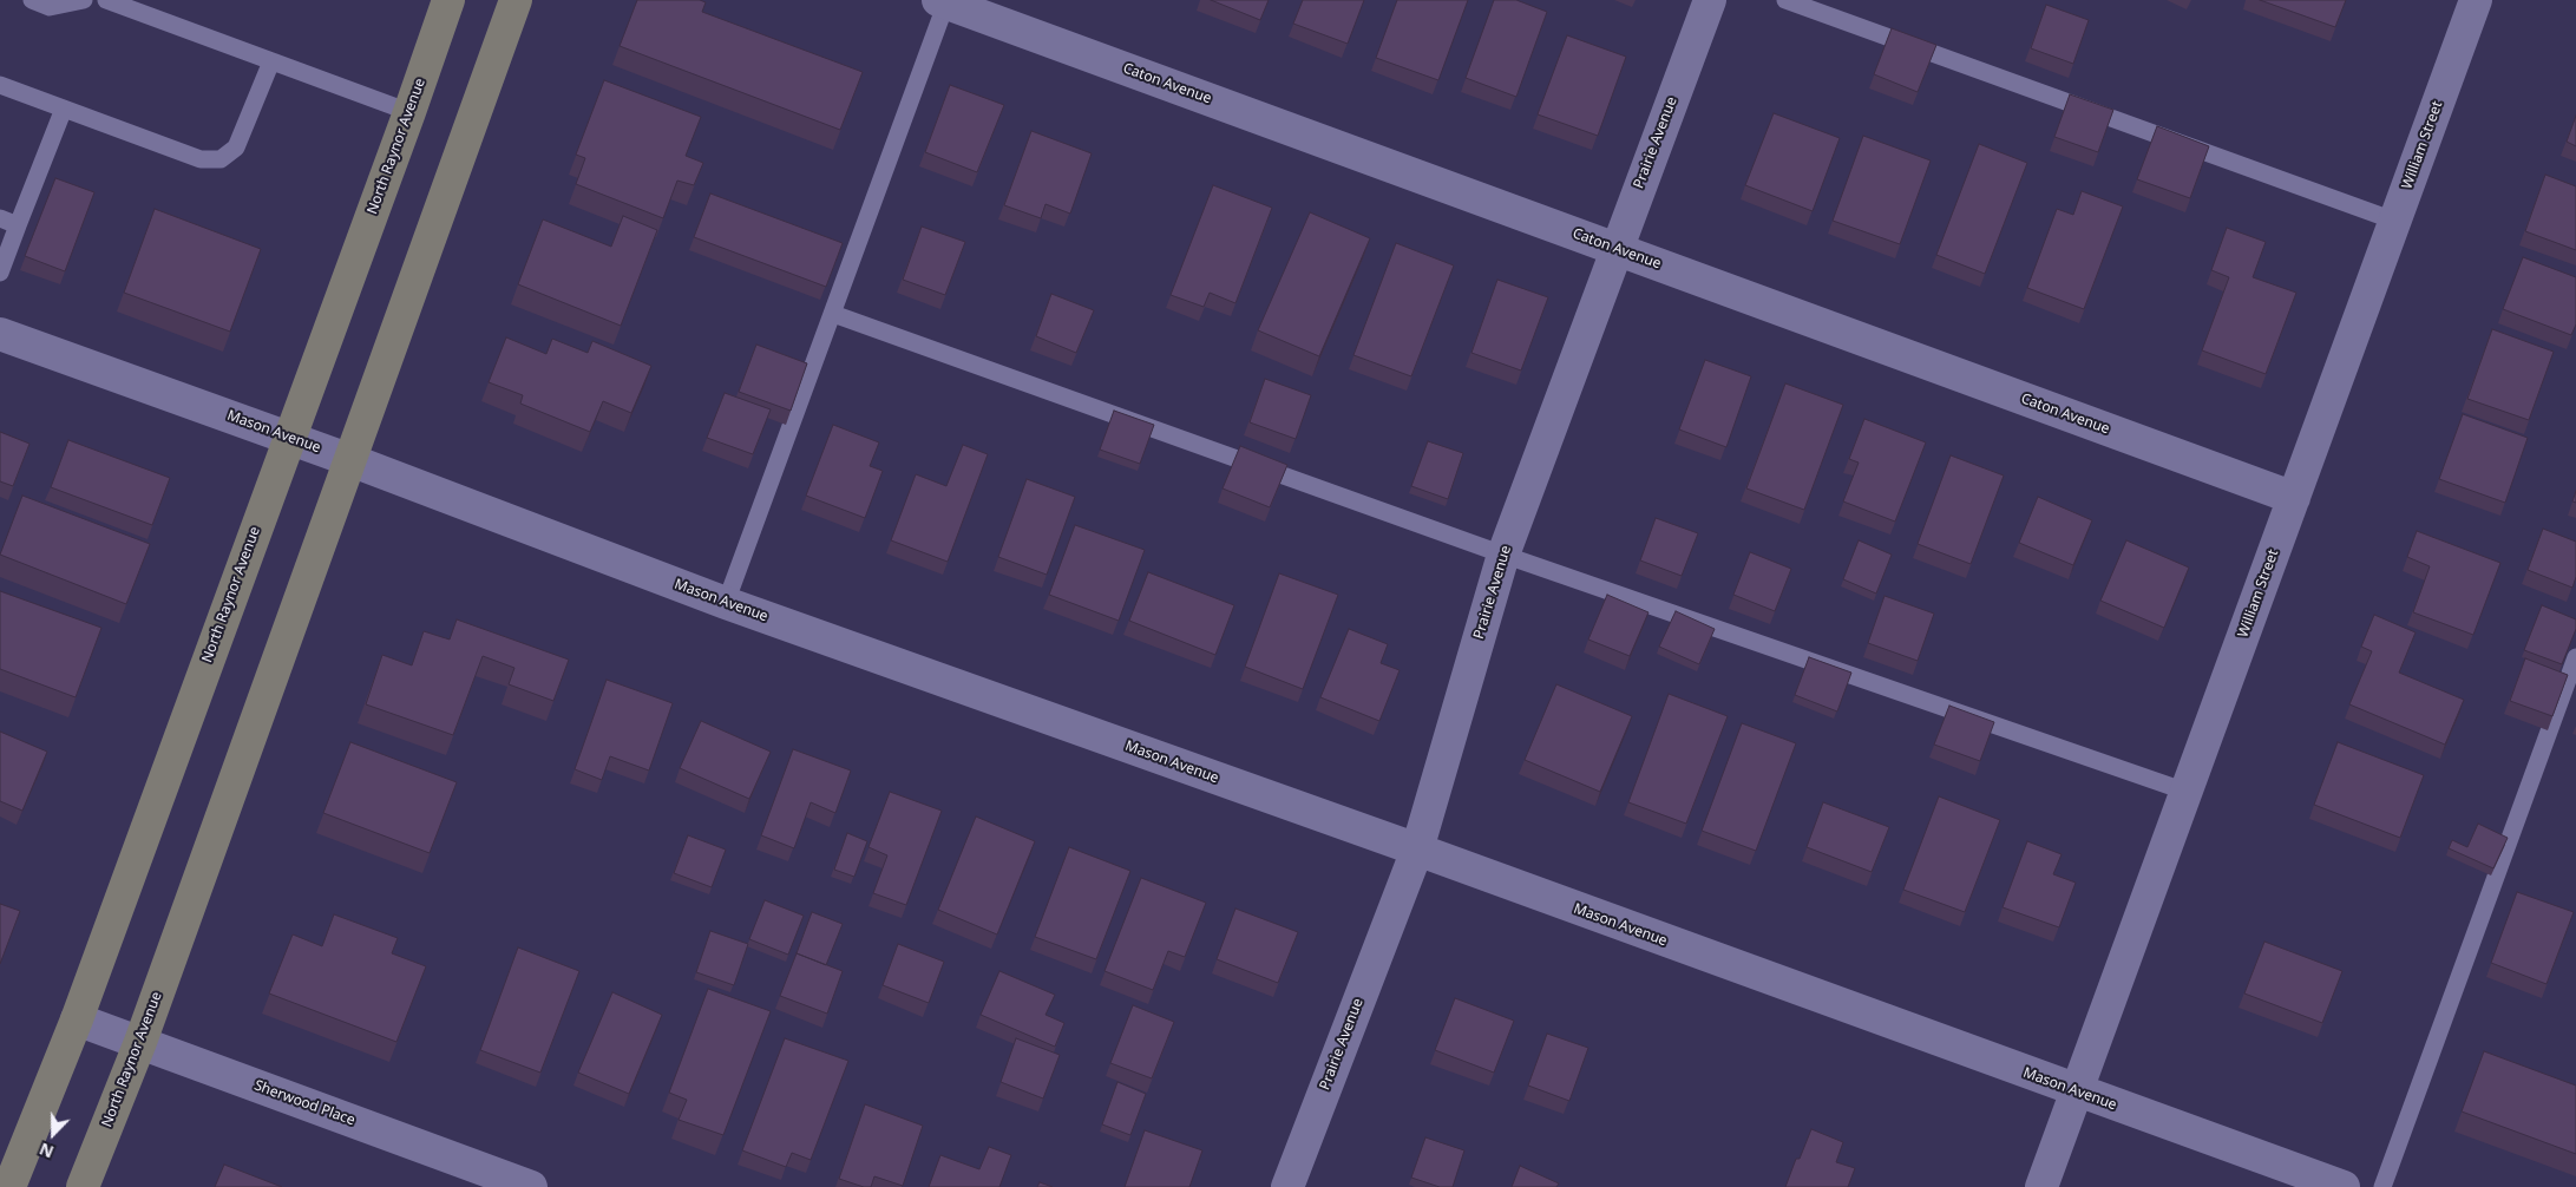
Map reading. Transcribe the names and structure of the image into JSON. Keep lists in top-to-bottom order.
{
  "streets": {
    "main road": ["North Raynor Avenue"],
    "street": [
      "Caton Avenue",
      "Prairie Avenue",
      "William Street",
      "Mason Avenue",
      "Sherwood Place"
    ]
  },
  "crossings": [
    ["Caton Avenue", "Prairie Avenue"],
    ["Caton Avenue", "William Street"],
    ["Prairie Avenue", "Mason Avenue"],
    ["William Street", "Mason Avenue"],
    ["North Raynor Avenue", "Mason Avenue"],
    ["North Raynor Avenue", "Sherwood Place"]
  ],
  "north": "bottom"
}
